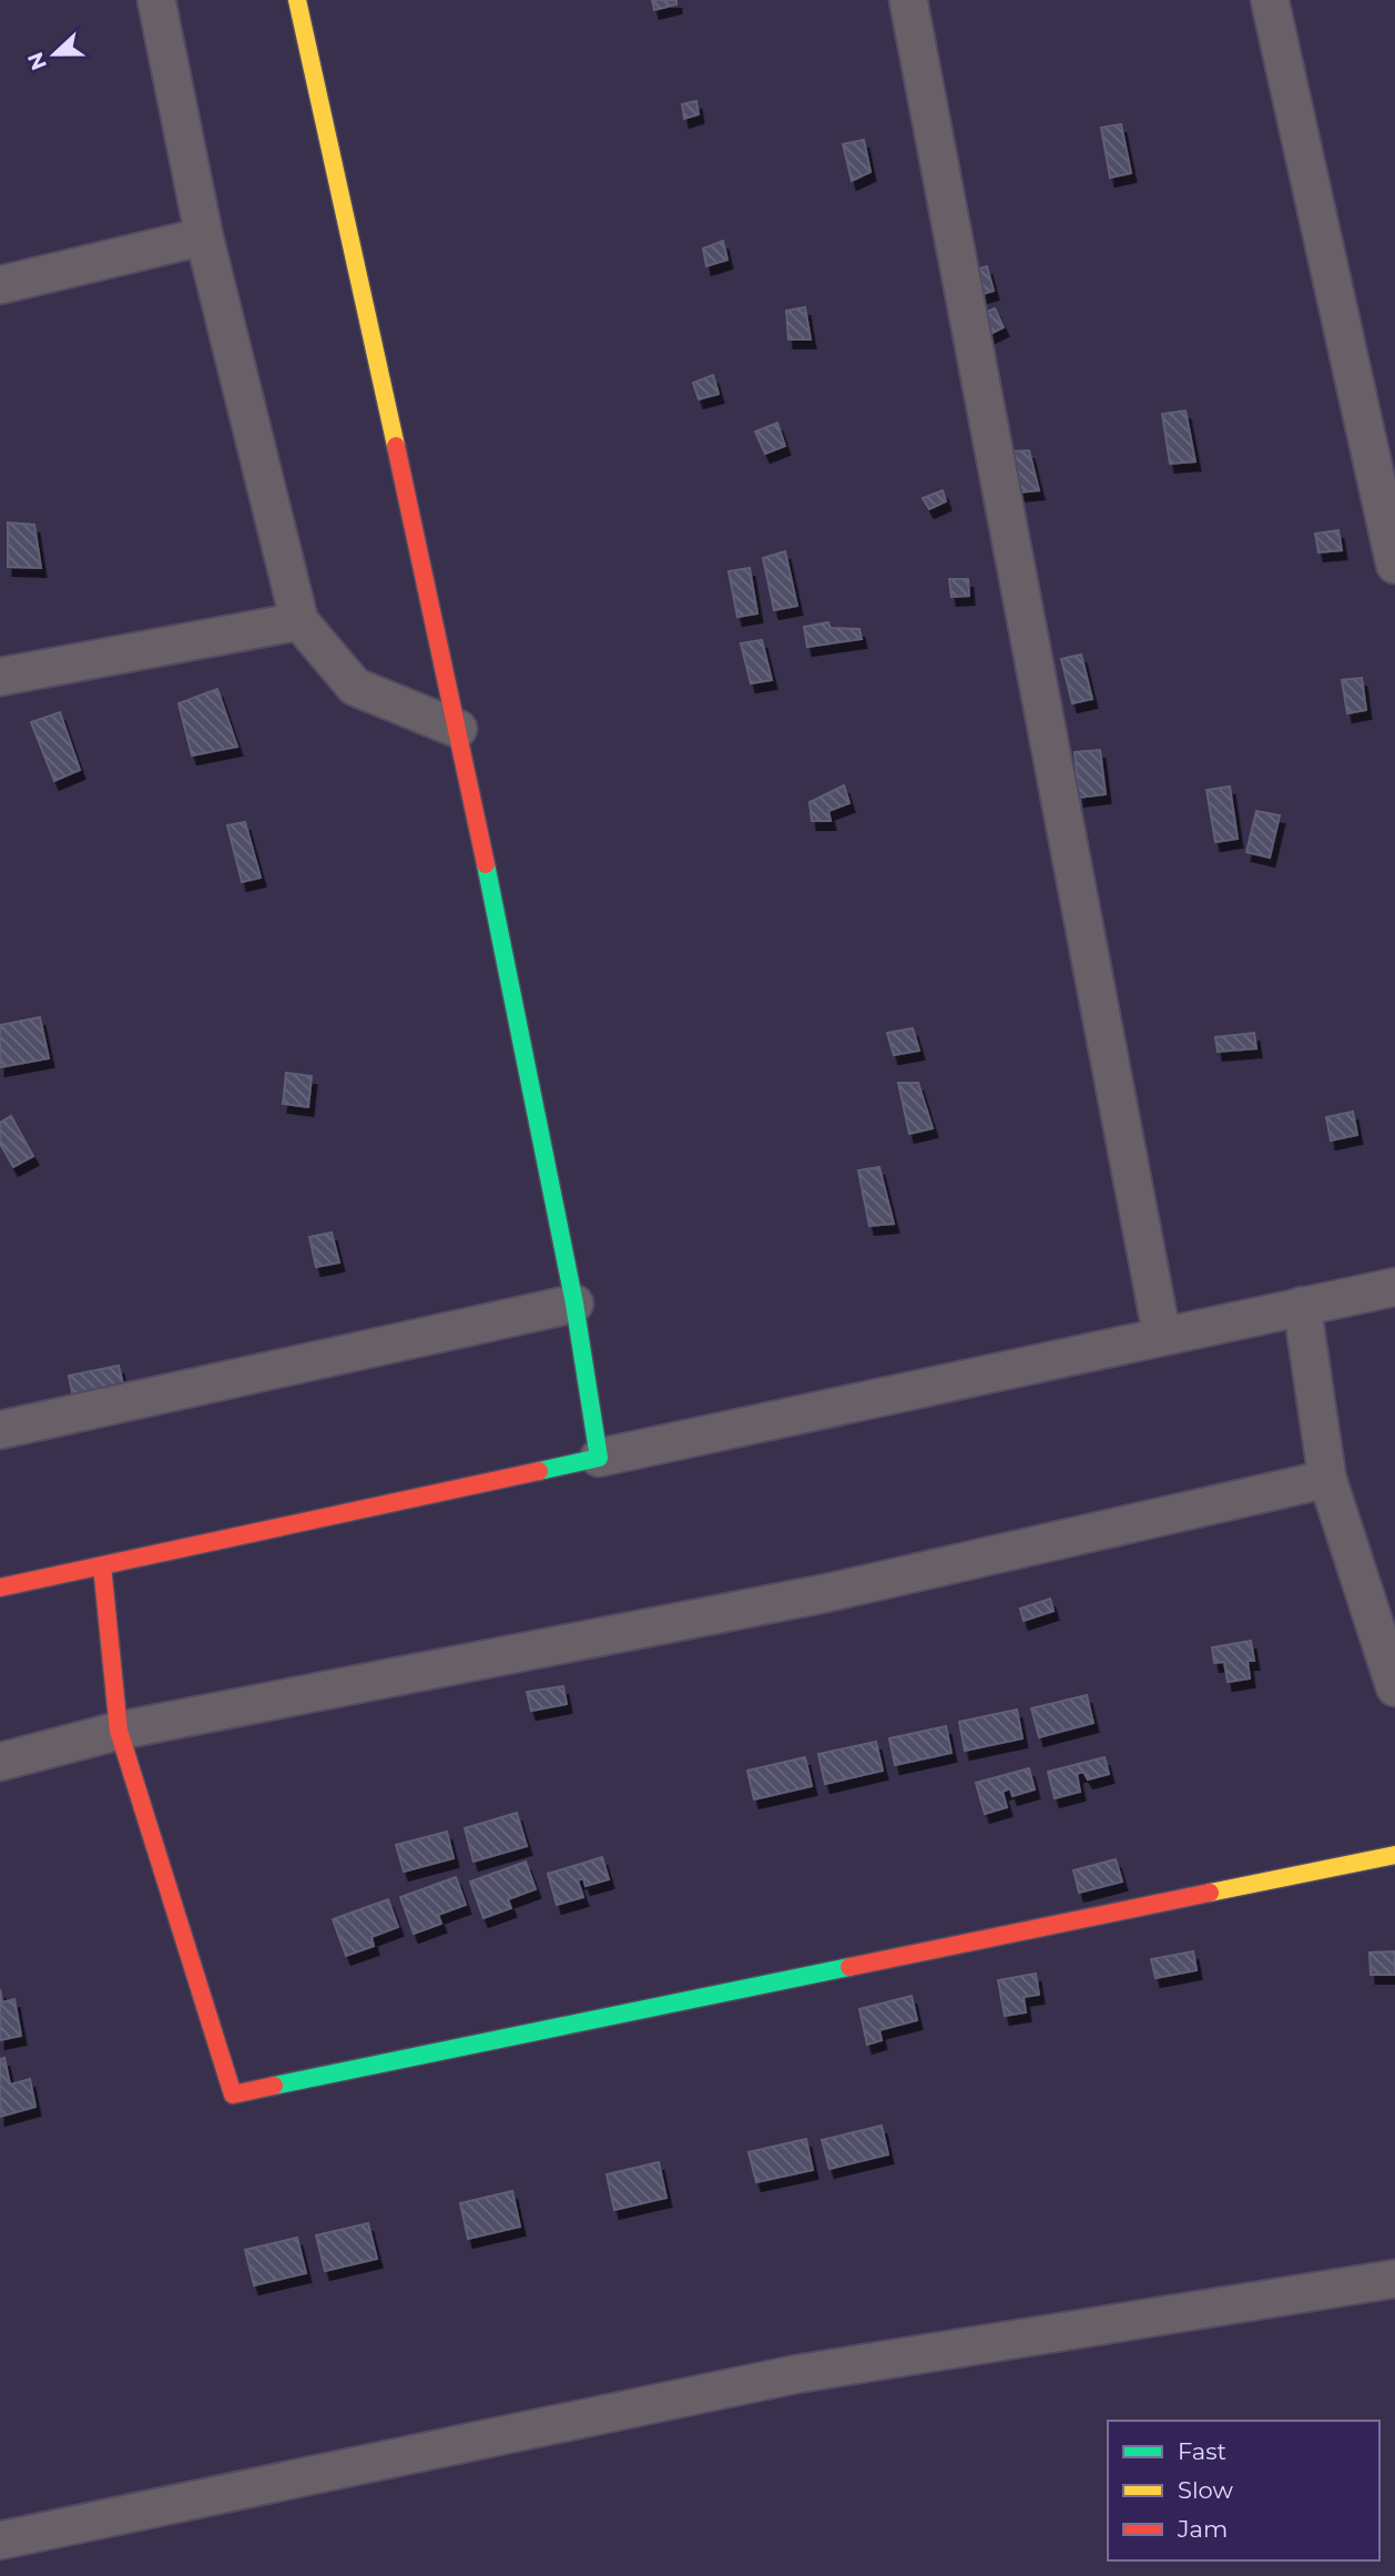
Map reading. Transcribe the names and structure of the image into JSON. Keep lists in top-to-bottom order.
{
  "legend": ["Fast", "Slow", "Jam"],
  "north": "left"
}
